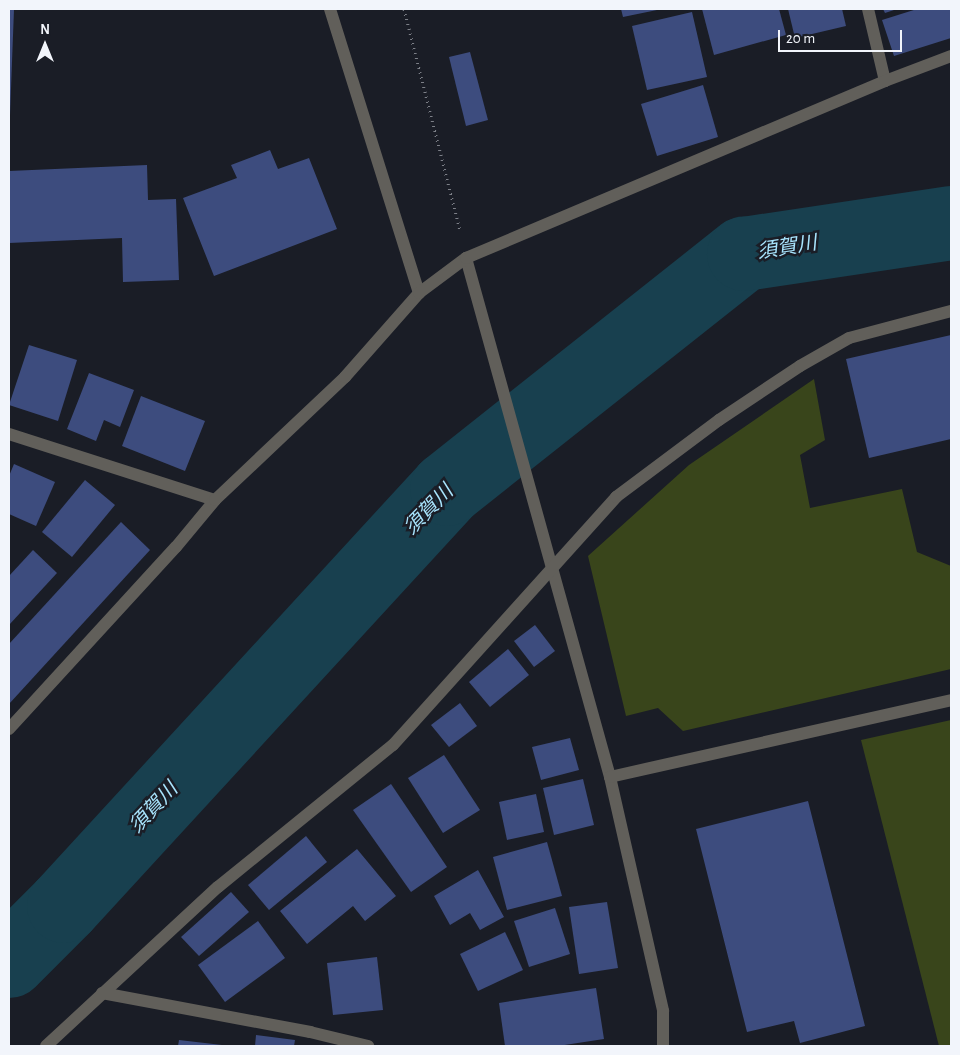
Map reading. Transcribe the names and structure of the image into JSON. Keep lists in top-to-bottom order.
{
  "water": ["須賀川"],
  "scale_bar": "20 m",
  "north": "top"
}
